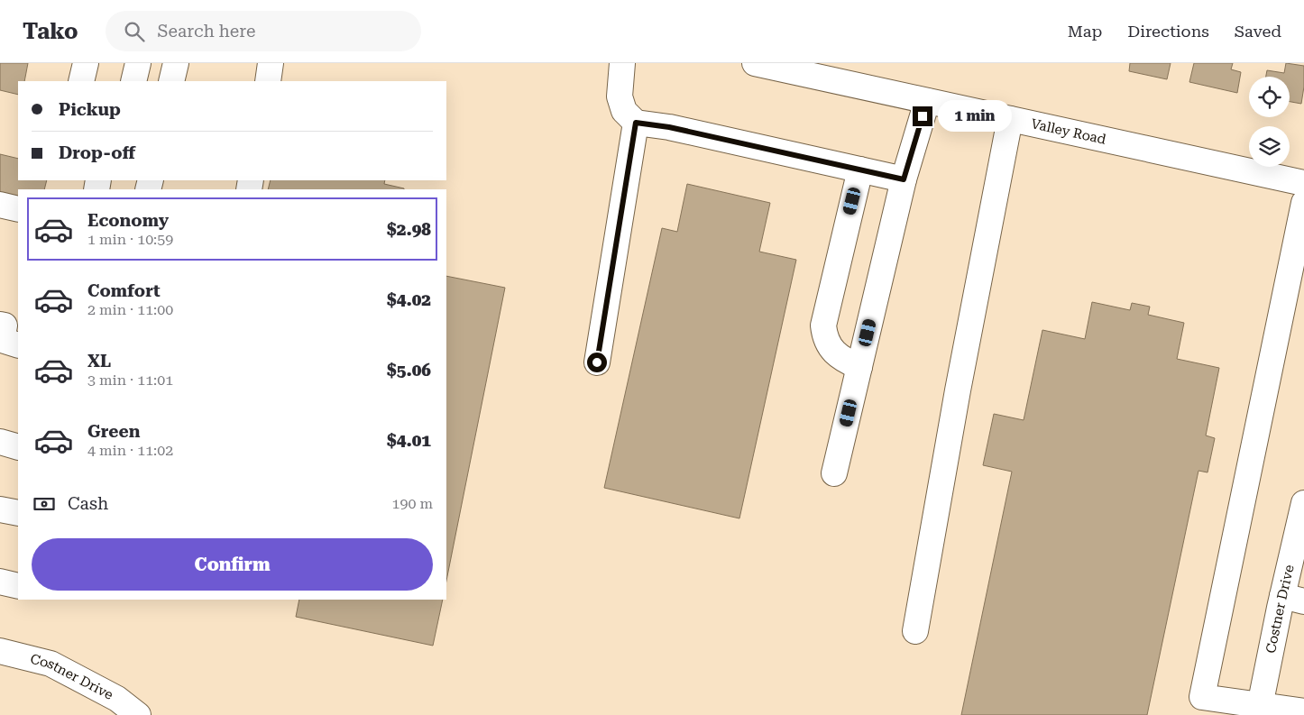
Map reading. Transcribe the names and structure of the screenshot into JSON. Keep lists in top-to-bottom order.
{
  "streets": {
    "street": ["Valley Road", "Costner Drive"]
  },
  "page": {
    "header": "Tako",
    "search": "Search here",
    "nav": ["Map", "Directions", "Saved"],
    "banner": ["Pickup", "Drop-off"],
    "bubble": "1 min",
    "list": [
      {
        "name": "Economy",
        "note": "1 min · 10:59",
        "value": "$2.98"
      },
      {
        "name": "Comfort",
        "note": "2 min · 11:00",
        "value": "$4.02"
      },
      {
        "name": "XL",
        "note": "3 min · 11:01",
        "value": "$5.06"
      },
      {
        "name": "Green",
        "note": "4 min · 11:02",
        "value": "$4.01"
      }
    ],
    "pay": ["Cash", "190 m"],
    "buttons": "Confirm"
  }
}
